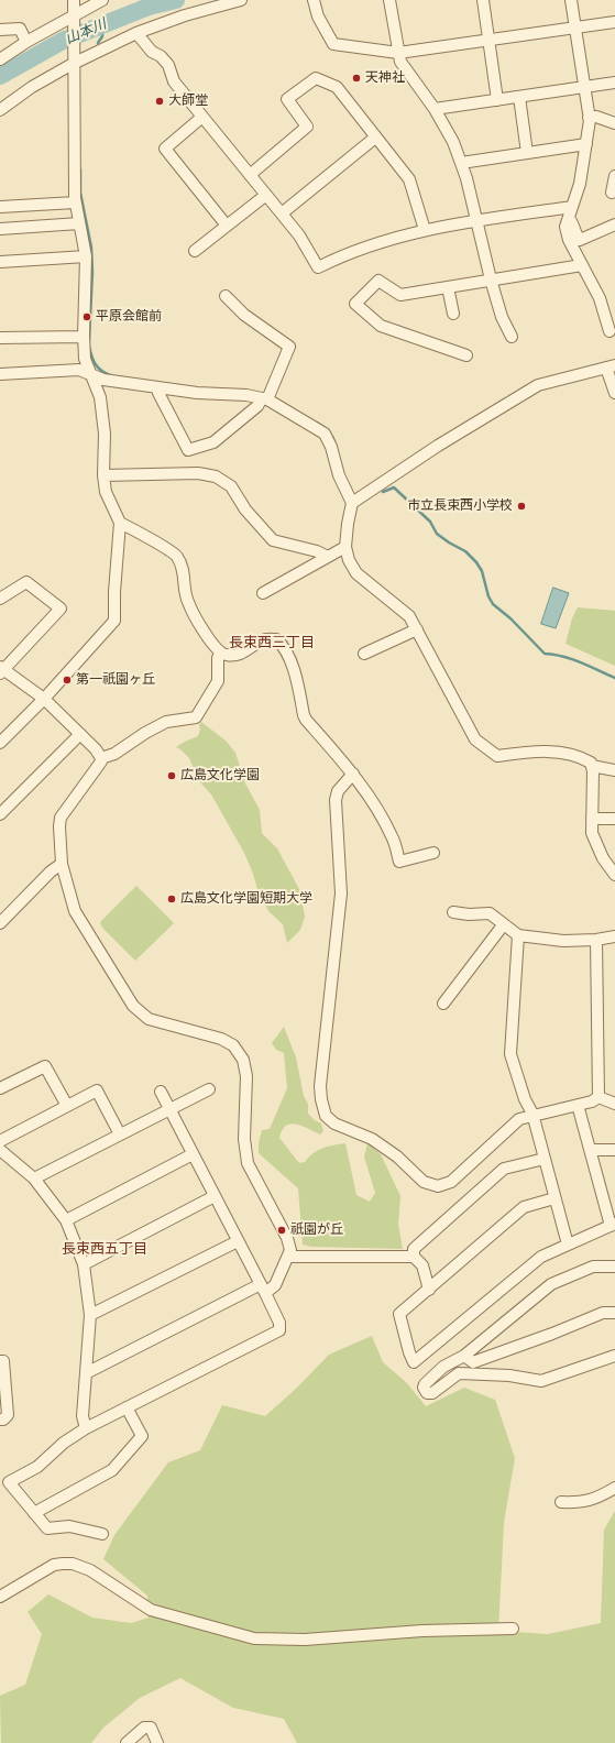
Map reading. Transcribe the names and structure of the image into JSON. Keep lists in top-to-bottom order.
{
  "districts": ["長束西三丁目", "長束西五丁目"],
  "water": ["山本川"],
  "places": [
    "天神社",
    "大師堂",
    "平原会館前",
    "市立長束西小学校",
    "第一祇園ヶ丘",
    "広島文化学園",
    "広島文化学園短期大学",
    "祇園が丘"
  ]
}
